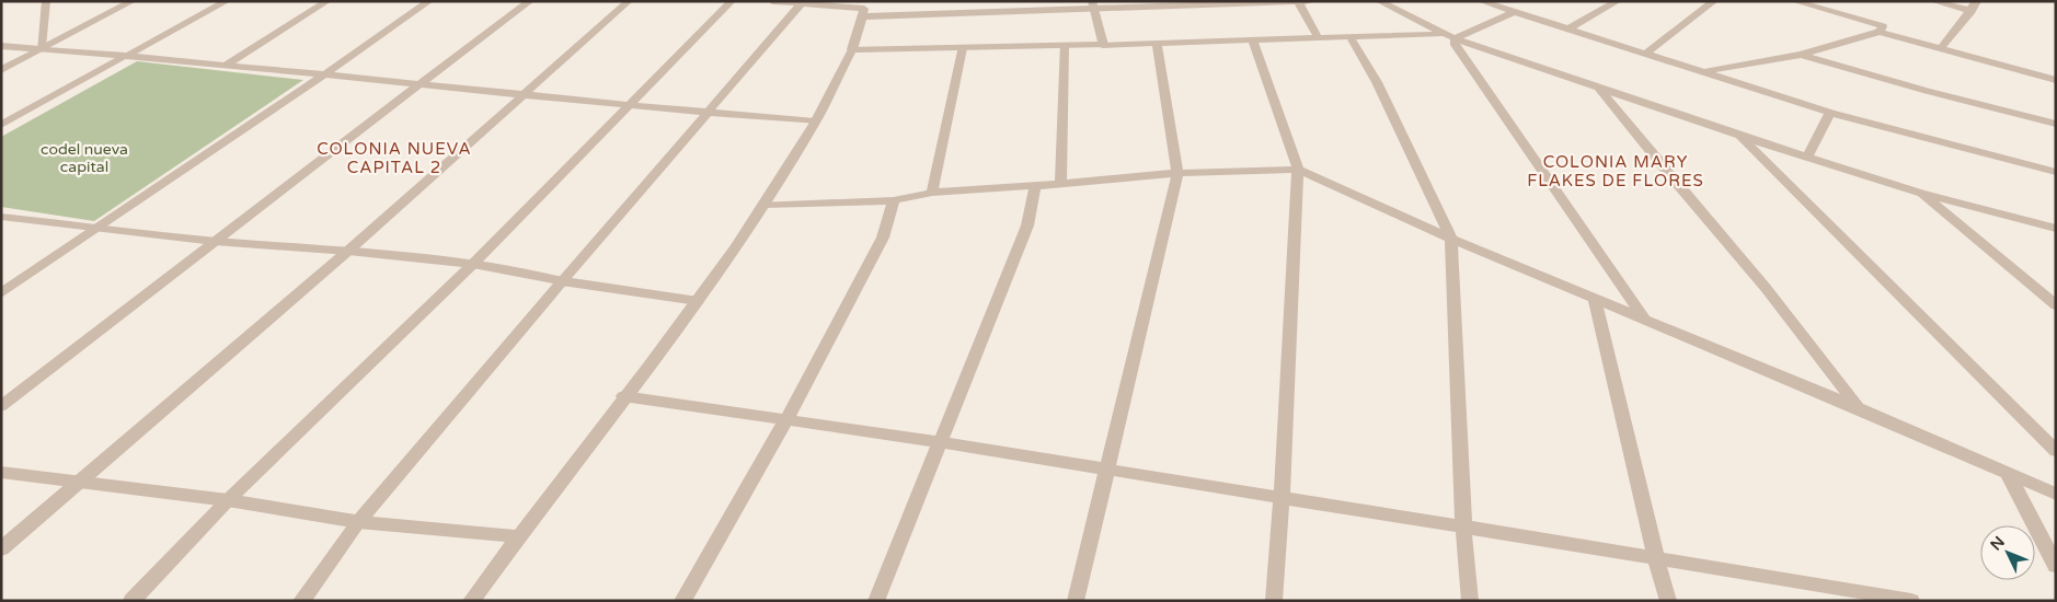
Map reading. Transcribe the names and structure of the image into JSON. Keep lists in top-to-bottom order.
{
  "districts": ["COLONIA NUEVA CAPITAL 2", "COLONIA MARY FLAKES DE FLORES"],
  "parks": ["codel nueva capital"],
  "north": "top left"
}
